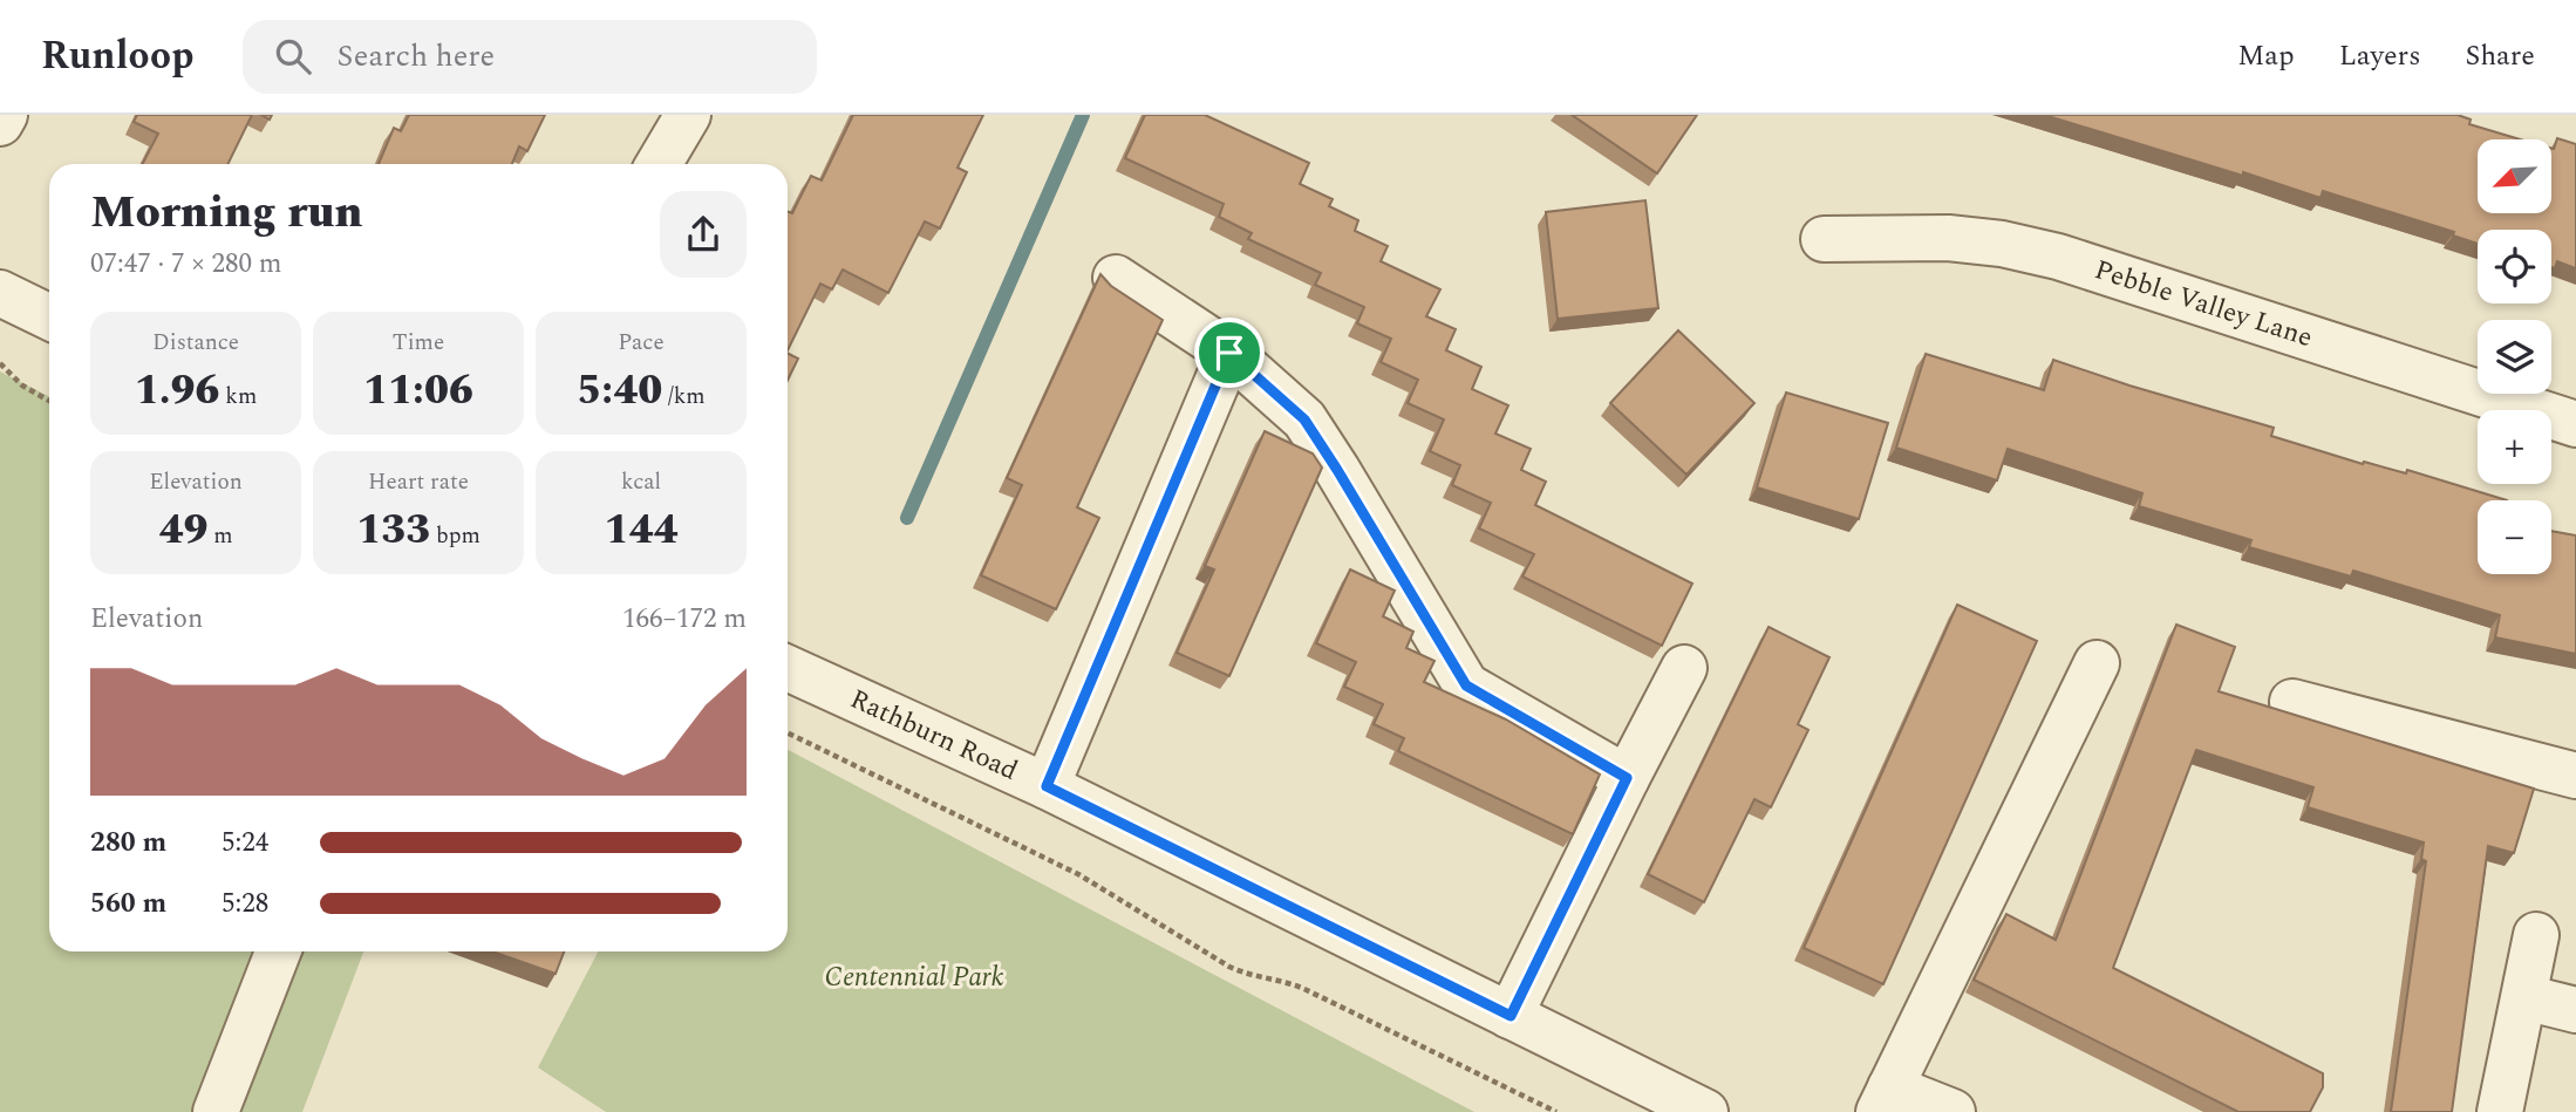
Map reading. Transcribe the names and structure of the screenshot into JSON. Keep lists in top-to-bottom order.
{
  "streets": {
    "street": ["Pebble Valley Lane", "Rathburn Road"]
  },
  "parks": ["Centennial Park"],
  "north": "bottom left",
  "page": {
    "header": "Runloop",
    "search": "Search here",
    "nav": ["Map", "Layers", "Share"],
    "map_buttons": ["+", "−"],
    "heading": ["Morning run", "07:47 · 7 × 280 m"],
    "stats": [
      ["Distance", "1.96 km"],
      ["Time", "11:06"],
      ["Pace", "5:40 /km"],
      ["Elevation", "49 m"],
      ["Heart rate", "133 bpm"],
      ["kcal", "144"]
    ],
    "chart": ["Elevation", "166–172 m"],
    "list": [
      {
        "name": "280 m",
        "note": "5:24"
      },
      {
        "name": "560 m",
        "note": "5:28"
      }
    ]
  }
}
